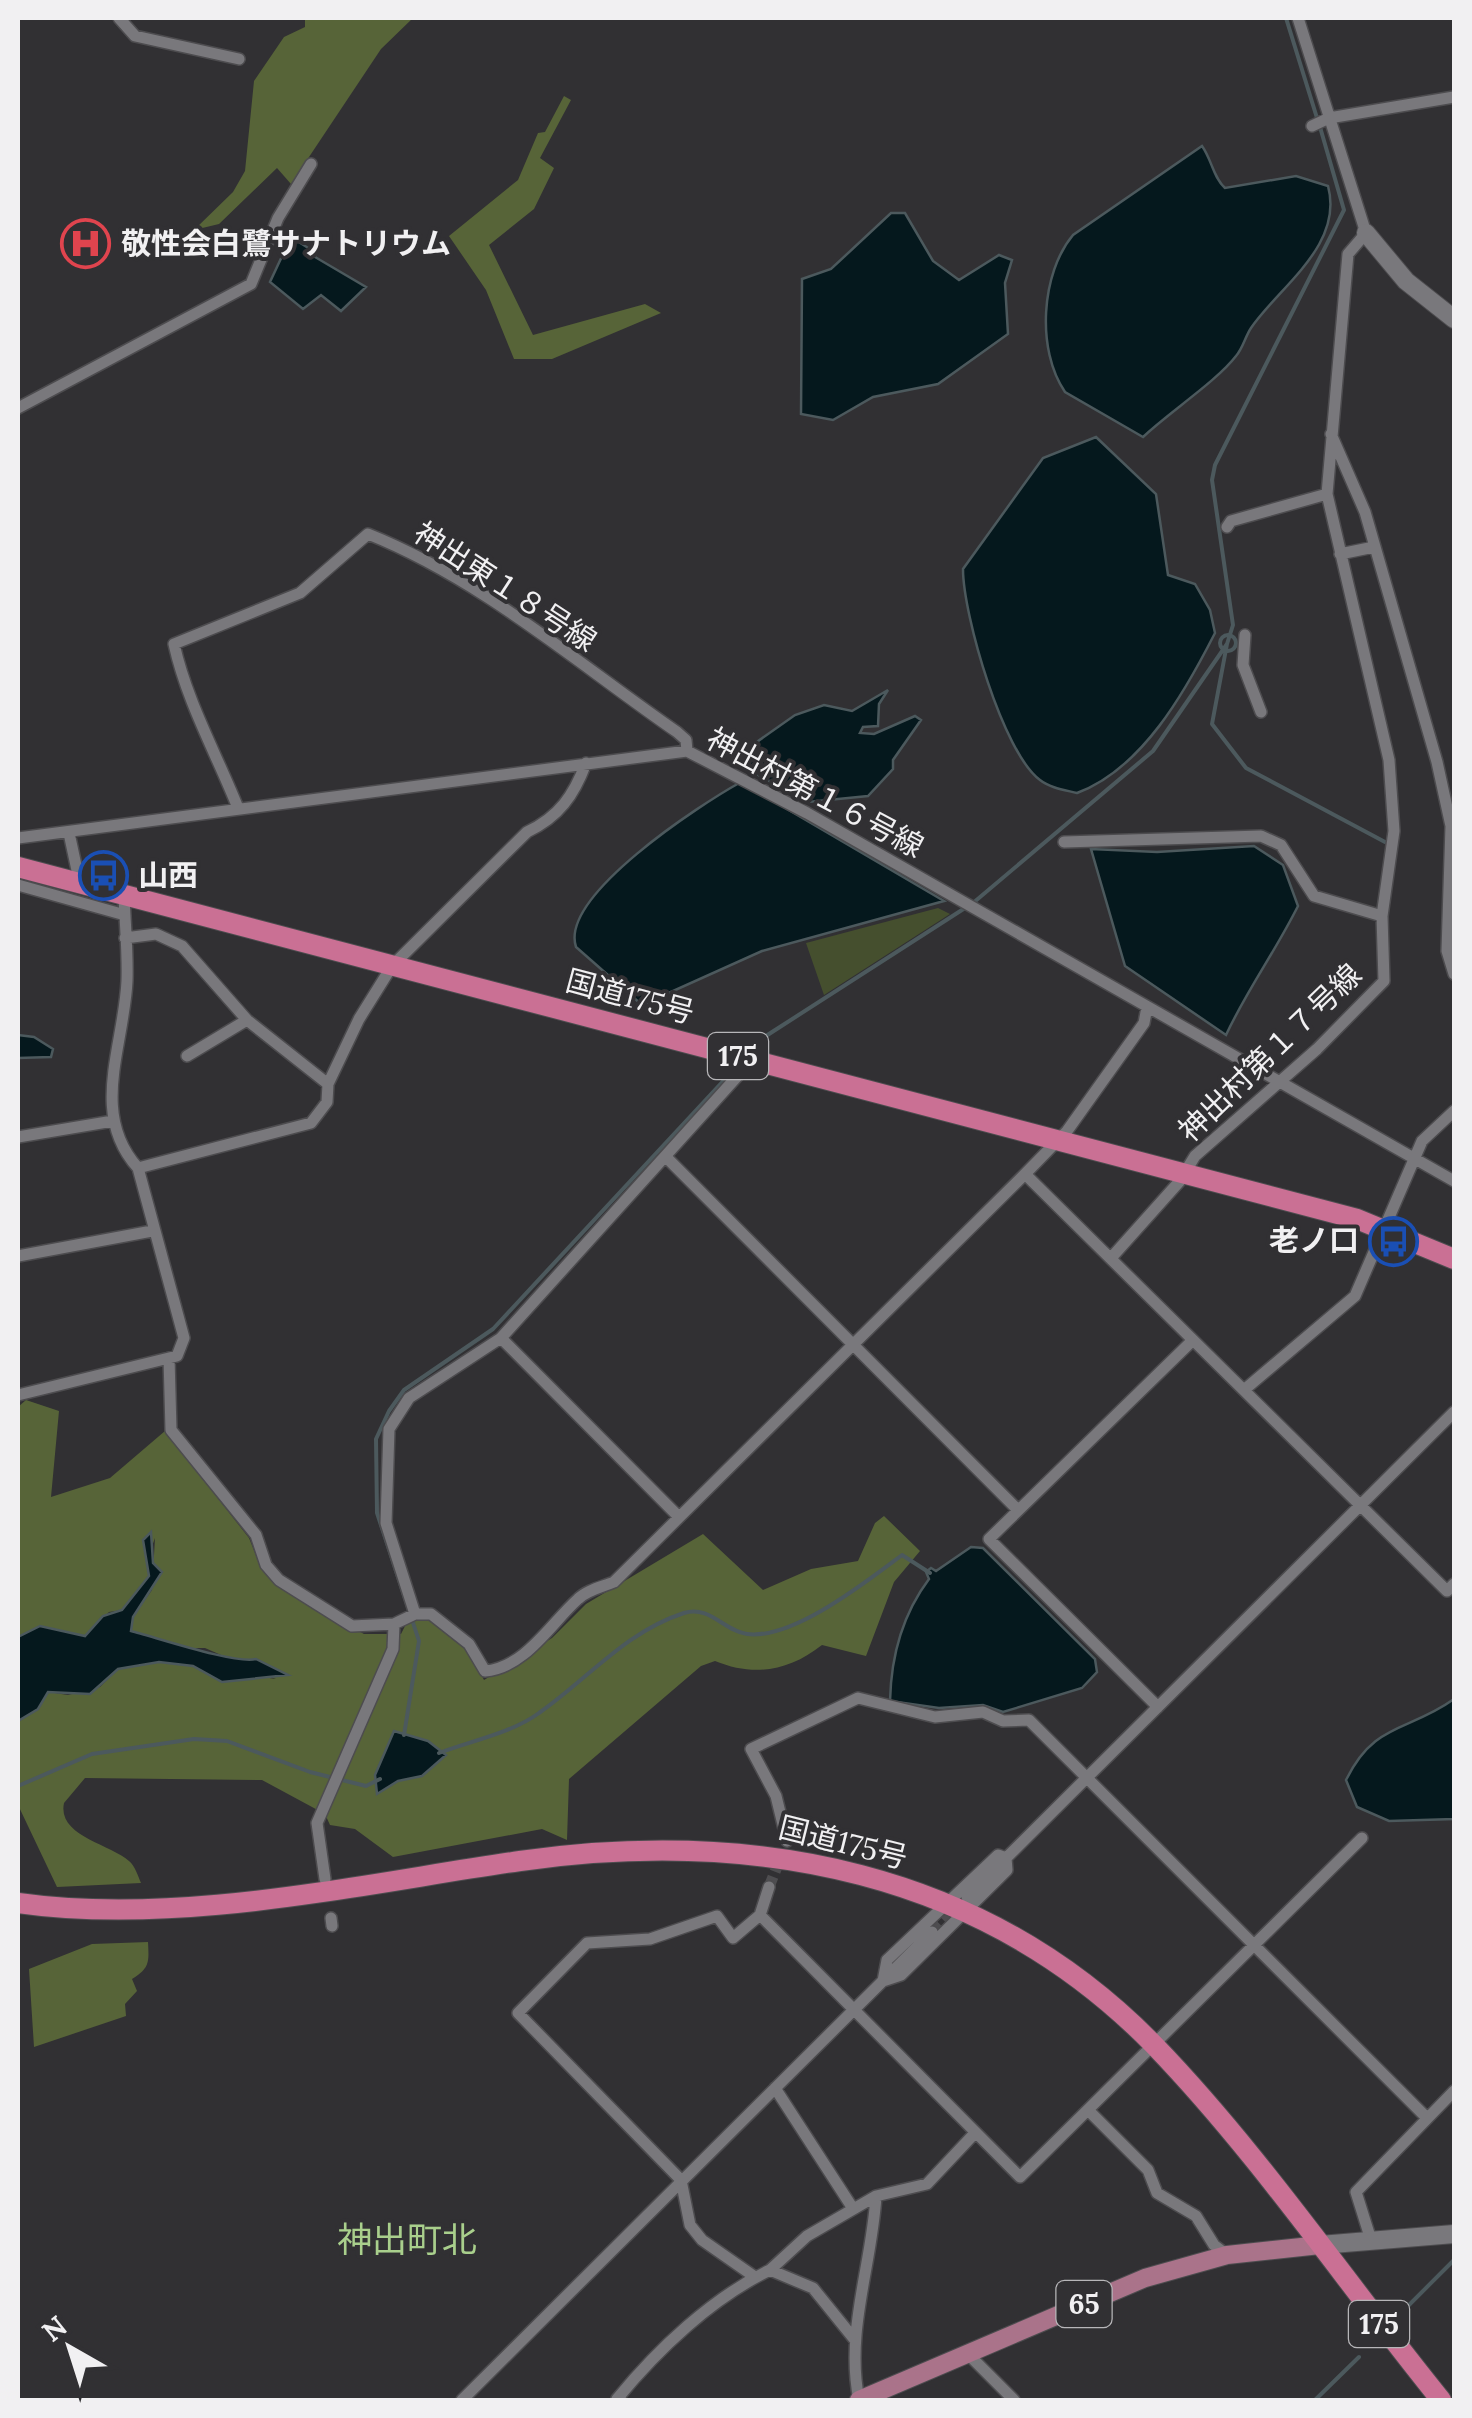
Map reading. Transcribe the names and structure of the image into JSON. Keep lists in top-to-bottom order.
{
  "streets": {
    "highway": ["国道175号", "175"],
    "main road": ["65"],
    "street": ["神出東１８号線", "神出村第１６号線", "神出村第１７号線"]
  },
  "crossings": [
    ["神出東１８号線", "神出村第１６号線"],
    ["神出村第１６号線", "神出村第１７号線"],
    ["国道175号", "神出村第１７号線"],
    ["国道175号", "65"]
  ],
  "districts": ["神出町北"],
  "places": {
    "hospital": ["敬性会白鷺サナトリウム"],
    "bus stop": ["山西", "老ノ口"]
  },
  "north": "top left"
}
